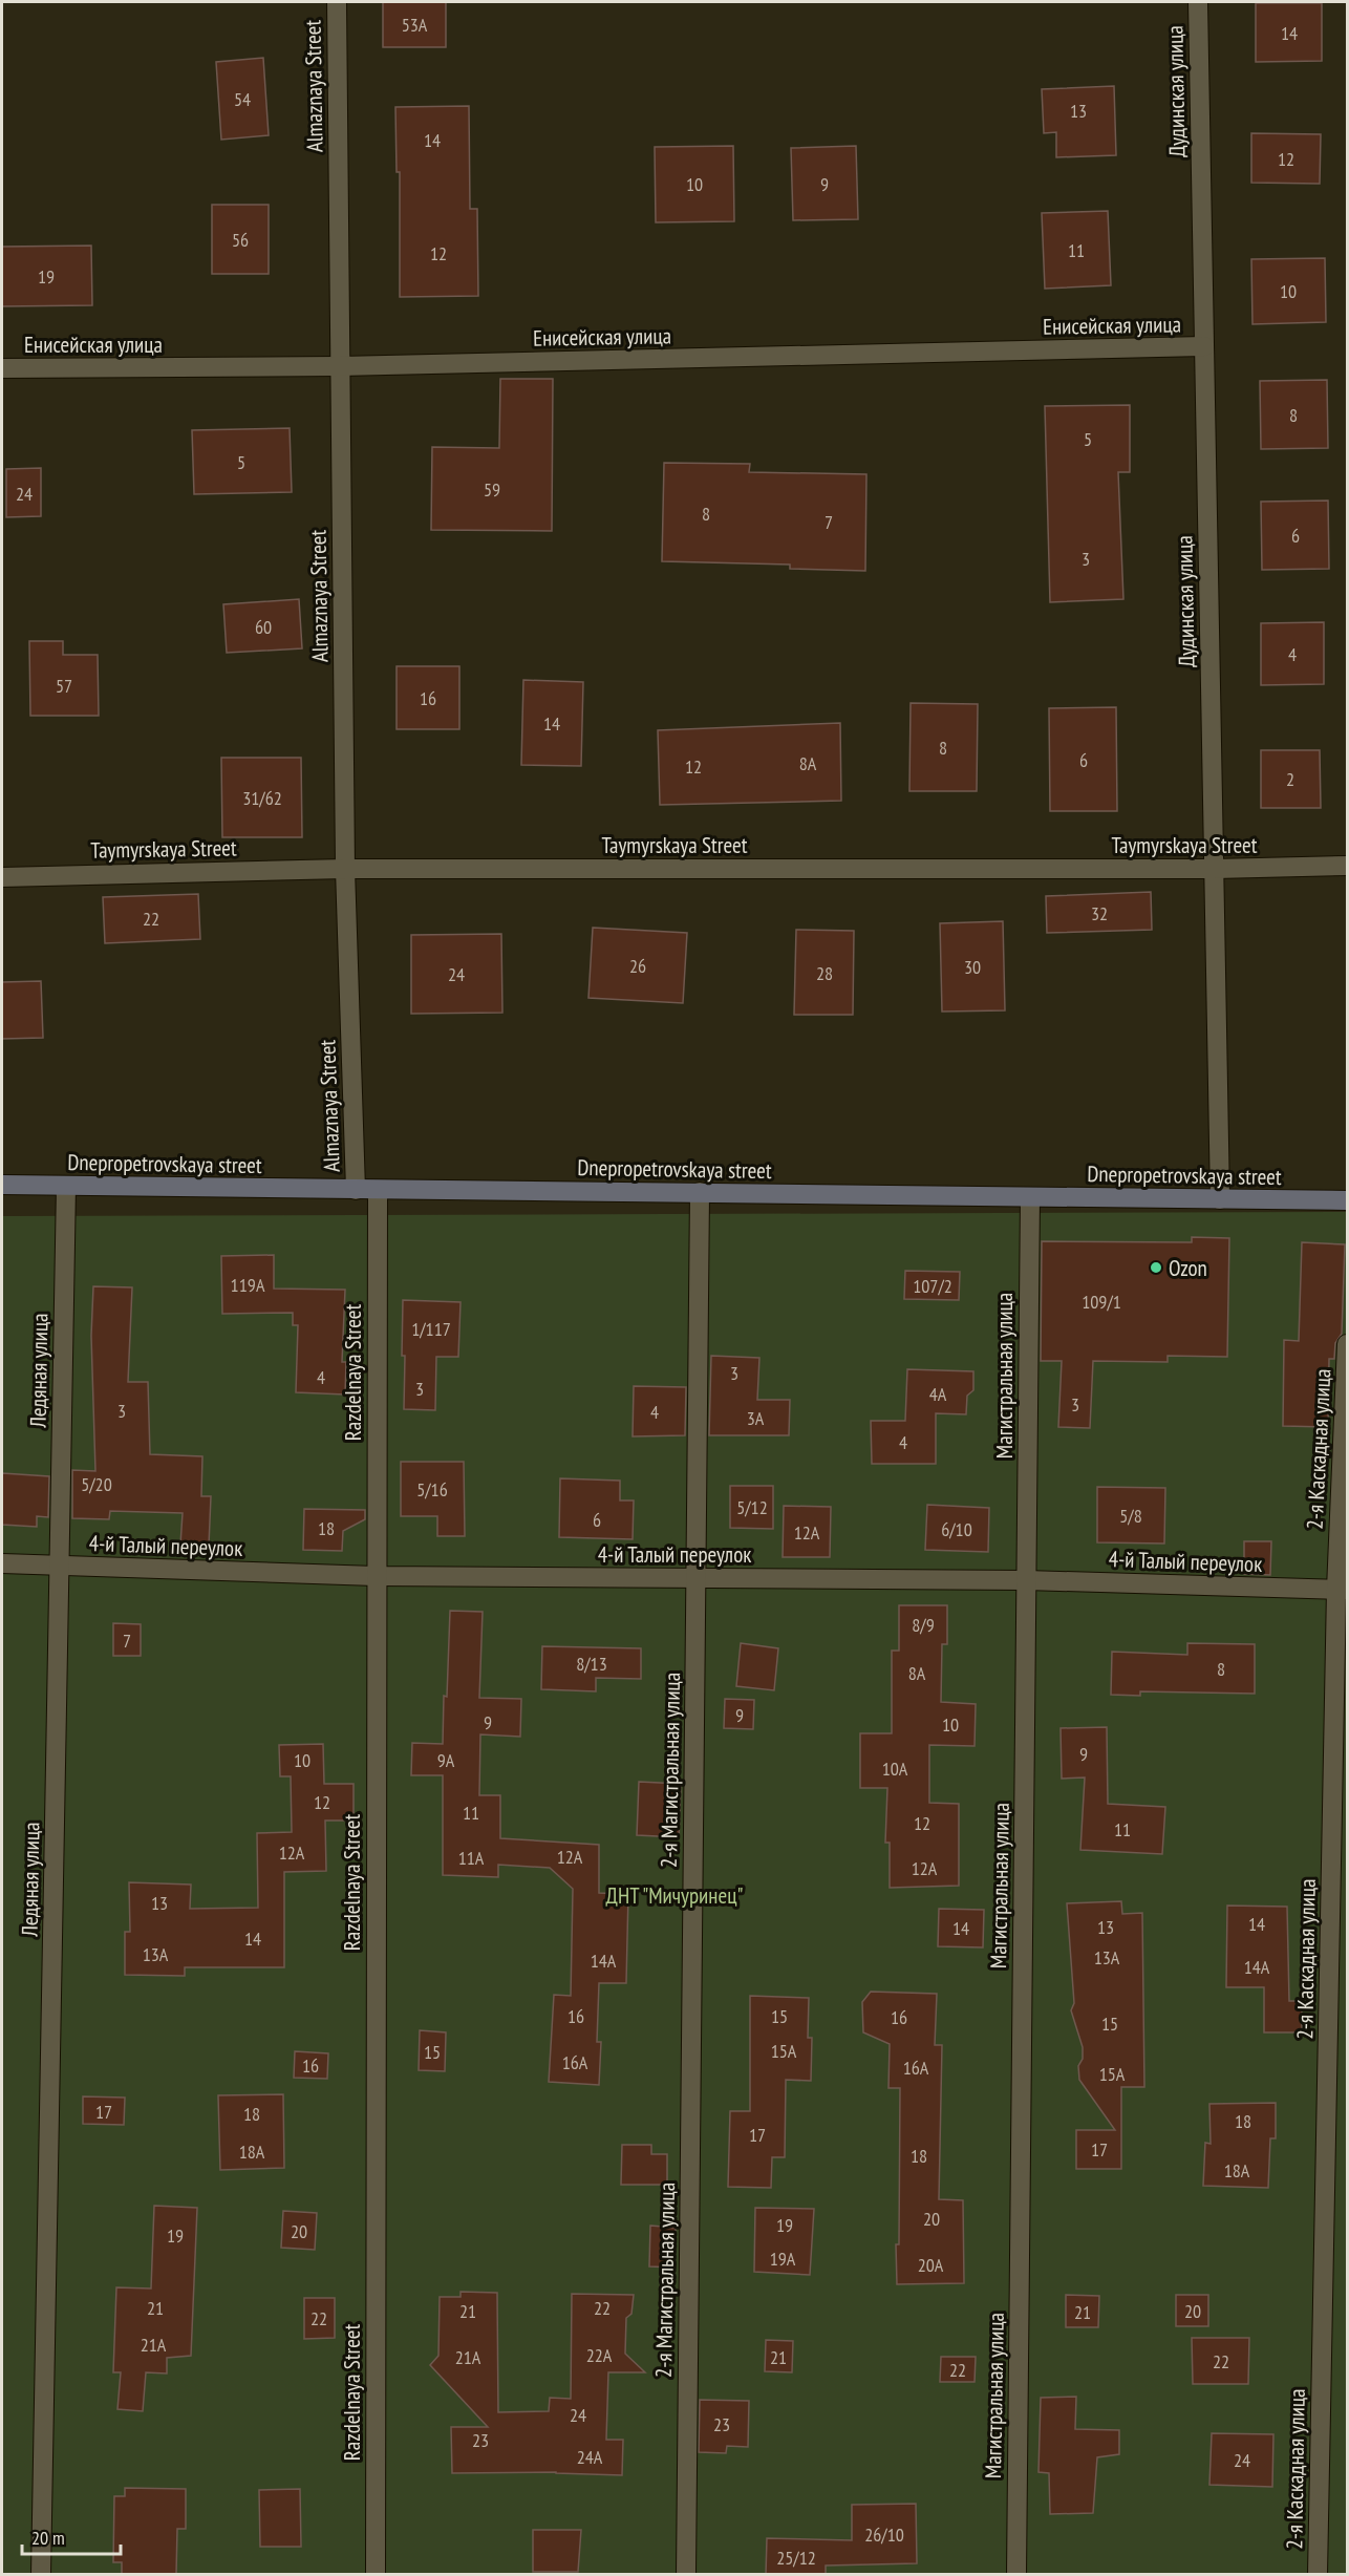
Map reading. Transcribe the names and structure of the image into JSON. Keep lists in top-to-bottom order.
{
  "streets": {
    "street": [
      "Almaznaya Street",
      "Дудинская улица",
      "Енисейская улица",
      "Taymyrskaya Street",
      "Dnepropetrovskaya street",
      "Ледяная улица",
      "Razdelnaya Street",
      "Магистральная улица",
      "2-я Каскадная улица",
      "4-й Талый переулок",
      "2-я Магистральная улица"
    ]
  },
  "crossings": [
    ["Almaznaya Street", "Енисейская улица"],
    ["Almaznaya Street", "Taymyrskaya Street"],
    ["Almaznaya Street", "Dnepropetrovskaya street"],
    ["Дудинская улица", "Енисейская улица"],
    ["Дудинская улица", "Taymyrskaya Street"],
    ["Дудинская улица", "Dnepropetrovskaya street"],
    ["Dnepropetrovskaya street", "Ледяная улица"],
    ["Dnepropetrovskaya street", "Razdelnaya Street"],
    ["Dnepropetrovskaya street", "Магистральная улица"],
    ["Dnepropetrovskaya street", "2-я Магистральная улица"],
    ["Ледяная улица", "4-й Талый переулок"],
    ["Razdelnaya Street", "4-й Талый переулок"],
    ["Магистральная улица", "4-й Талый переулок"],
    ["2-я Каскадная улица", "4-й Талый переулок"],
    ["4-й Талый переулок", "2-я Магистральная улица"]
  ],
  "parks": ["ДНТ \"Мичуринец\""],
  "places": ["Ozon"],
  "house_numbers": [
    "53А",
    "14",
    "54",
    "13",
    "14",
    "12",
    "10",
    "9",
    "56",
    "11",
    "12",
    "19",
    "10",
    "8",
    "5",
    "5",
    "59",
    "24",
    "8",
    "7",
    "6",
    "3",
    "60",
    "4",
    "57",
    "16",
    "14",
    "8",
    "6",
    "8А",
    "12",
    "2",
    "31/62",
    "32",
    "22",
    "26",
    "30",
    "28",
    "24",
    "119А",
    "107/2",
    "109/1",
    "1/117",
    "3",
    "4",
    "3",
    "4А",
    "3",
    "3",
    "4",
    "3А",
    "4",
    "5/20",
    "5/16",
    "5/12",
    "5/8",
    "6",
    "18",
    "6/10",
    "12А",
    "8/9",
    "7",
    "8/13",
    "8",
    "8А",
    "9",
    "9",
    "10",
    "9",
    "10",
    "9А",
    "10А",
    "12",
    "11",
    "12",
    "11",
    "12А",
    "12А",
    "11А",
    "12А",
    "13",
    "14",
    "13",
    "14",
    "14",
    "13А",
    "13А",
    "14А",
    "14А",
    "16",
    "15",
    "16",
    "15",
    "15А",
    "15",
    "16А",
    "16",
    "16А",
    "15А",
    "17",
    "18",
    "18",
    "17",
    "17",
    "18А",
    "18",
    "18А",
    "20",
    "19",
    "20",
    "19",
    "19А",
    "20А",
    "21",
    "22",
    "21",
    "20",
    "21",
    "22",
    "21А",
    "22А",
    "21А",
    "21",
    "22",
    "22",
    "24",
    "23",
    "23",
    "24А",
    "24",
    "26/10",
    "25/12"
  ],
  "scale_bar": "20 m"
}
